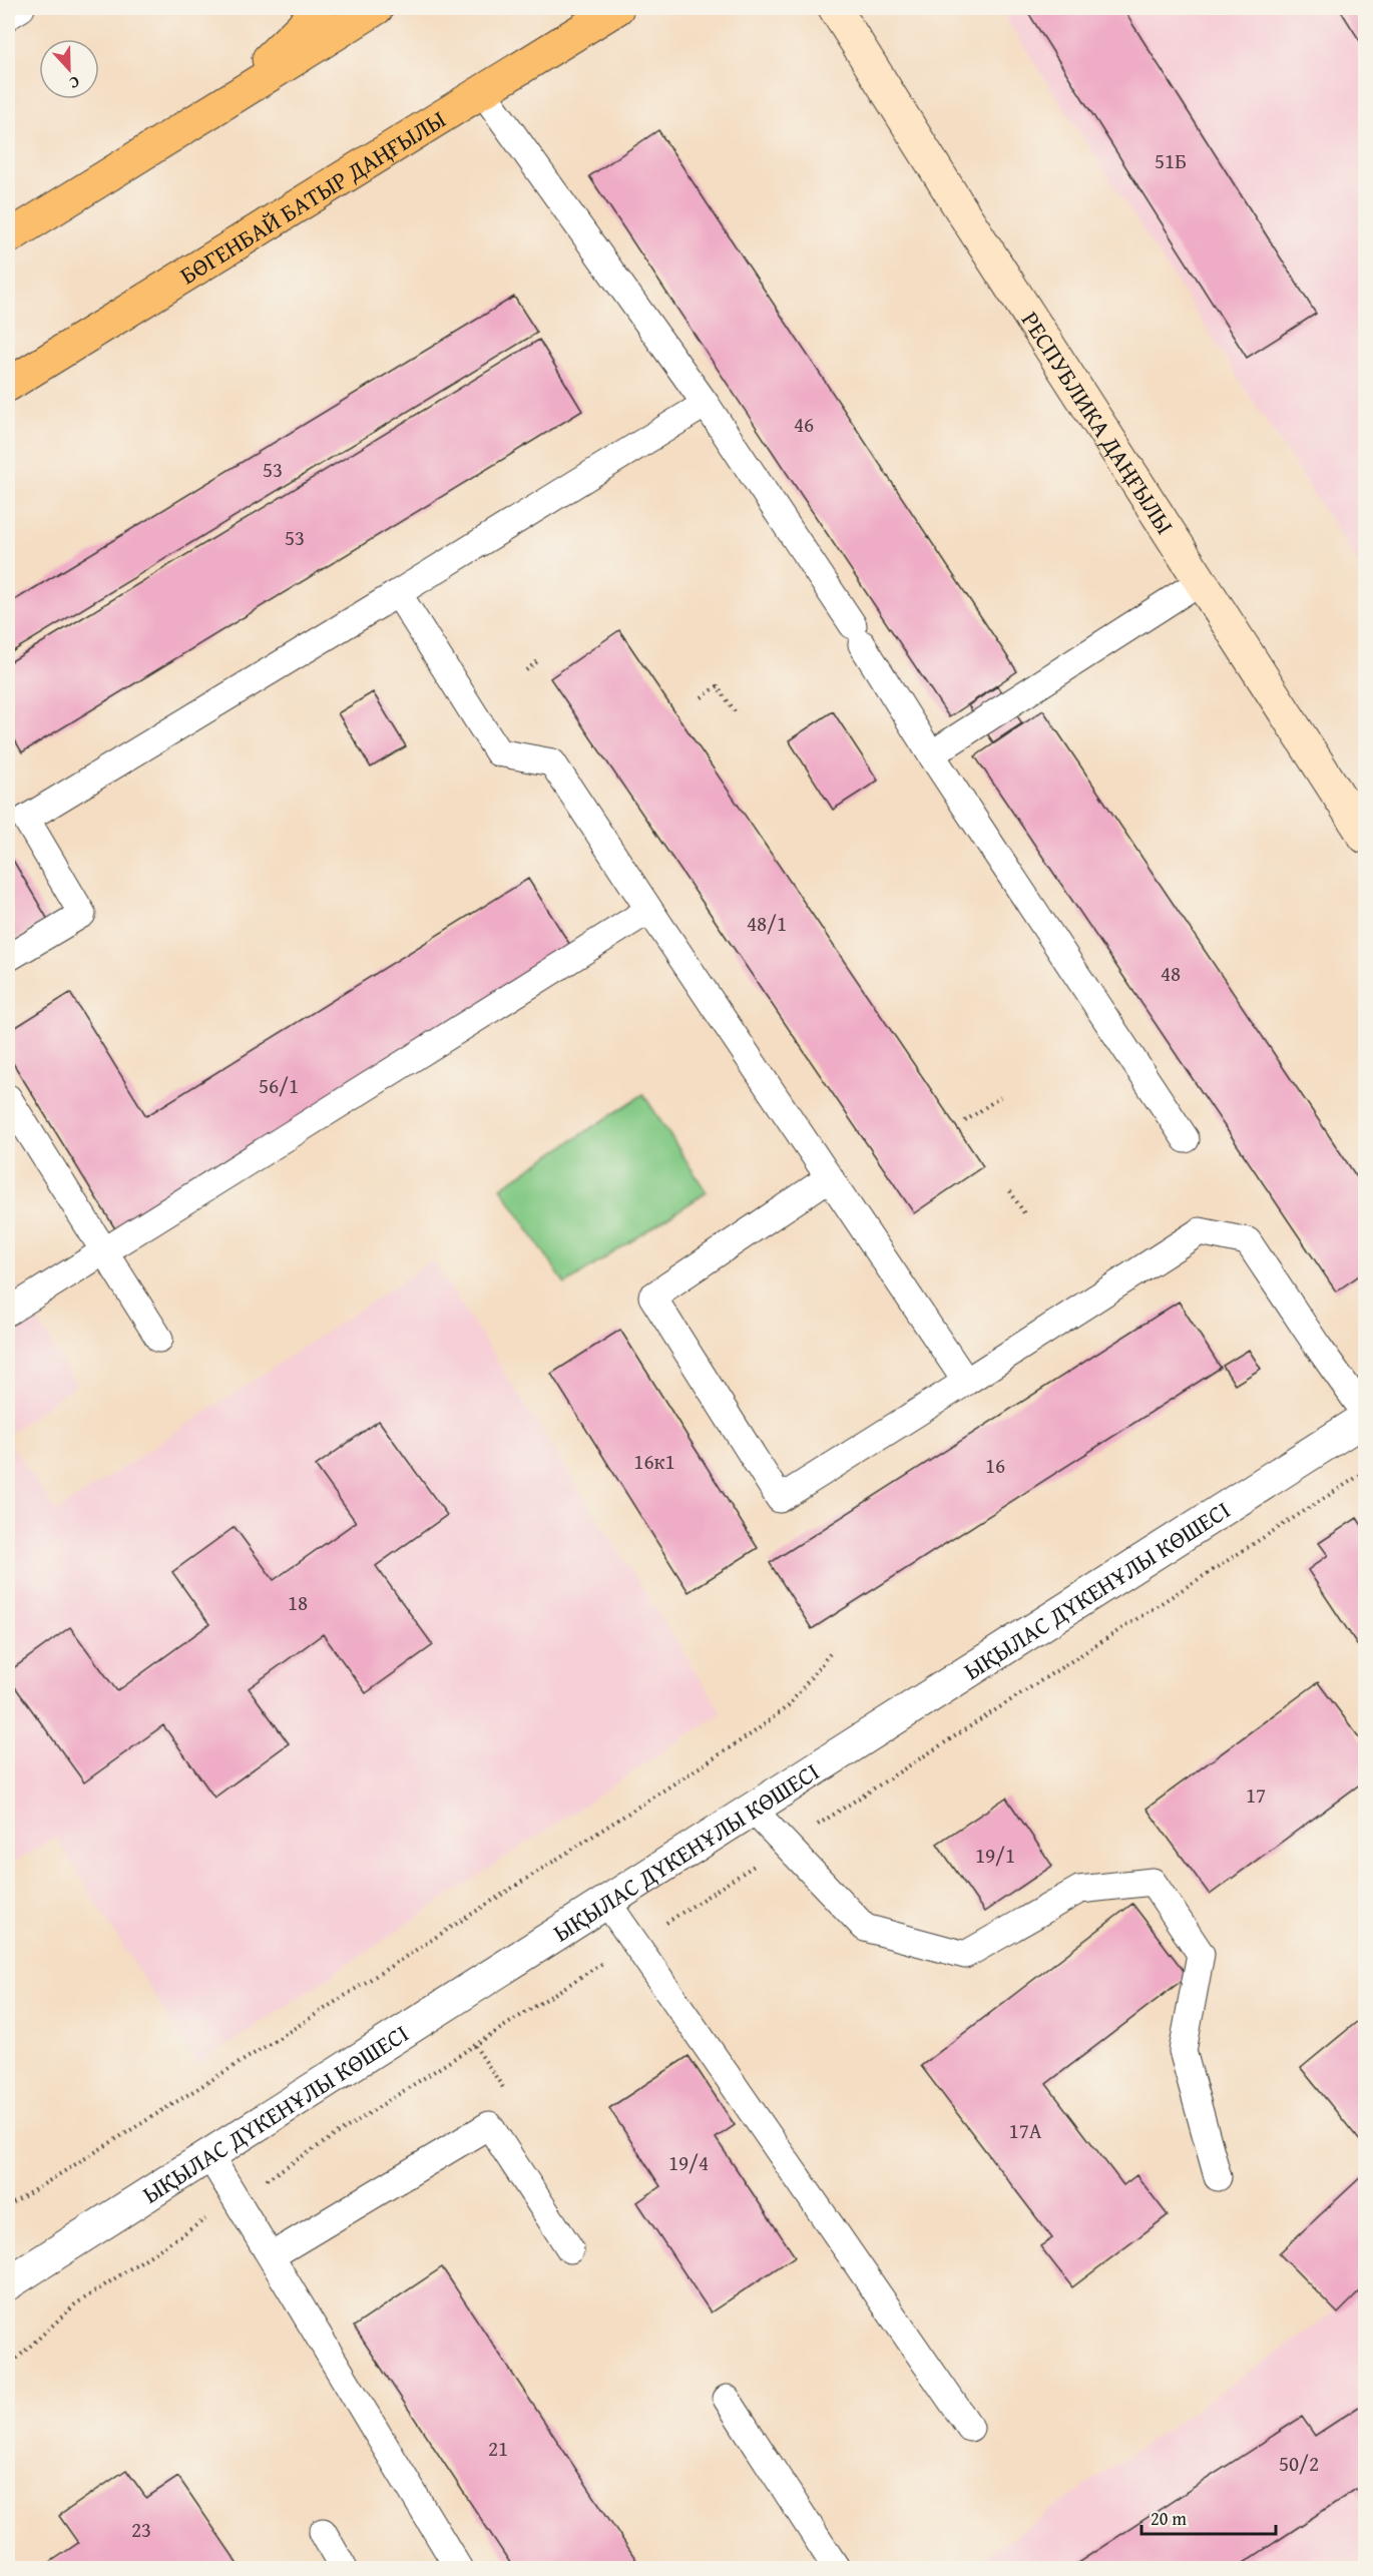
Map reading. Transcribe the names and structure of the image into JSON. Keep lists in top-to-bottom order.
{
  "streets": {
    "main road": ["БӨГЕНБАЙ БАТЫР ДАҢҒЫЛЫ", "РЕСПУБЛИКА ДАҢҒЫЛЫ"],
    "street": ["ЫҚЫЛАС ДҮКЕНҰЛЫ КӨШЕСІ"]
  },
  "house_numbers": [
    "51Б",
    "46",
    "53",
    "53",
    "48/1",
    "48",
    "56/1",
    "16к1",
    "16",
    "18",
    "17",
    "19/1",
    "17А",
    "19/4",
    "21",
    "50/2",
    "23"
  ],
  "scale_bar": "20 m",
  "north": "bottom"
}
